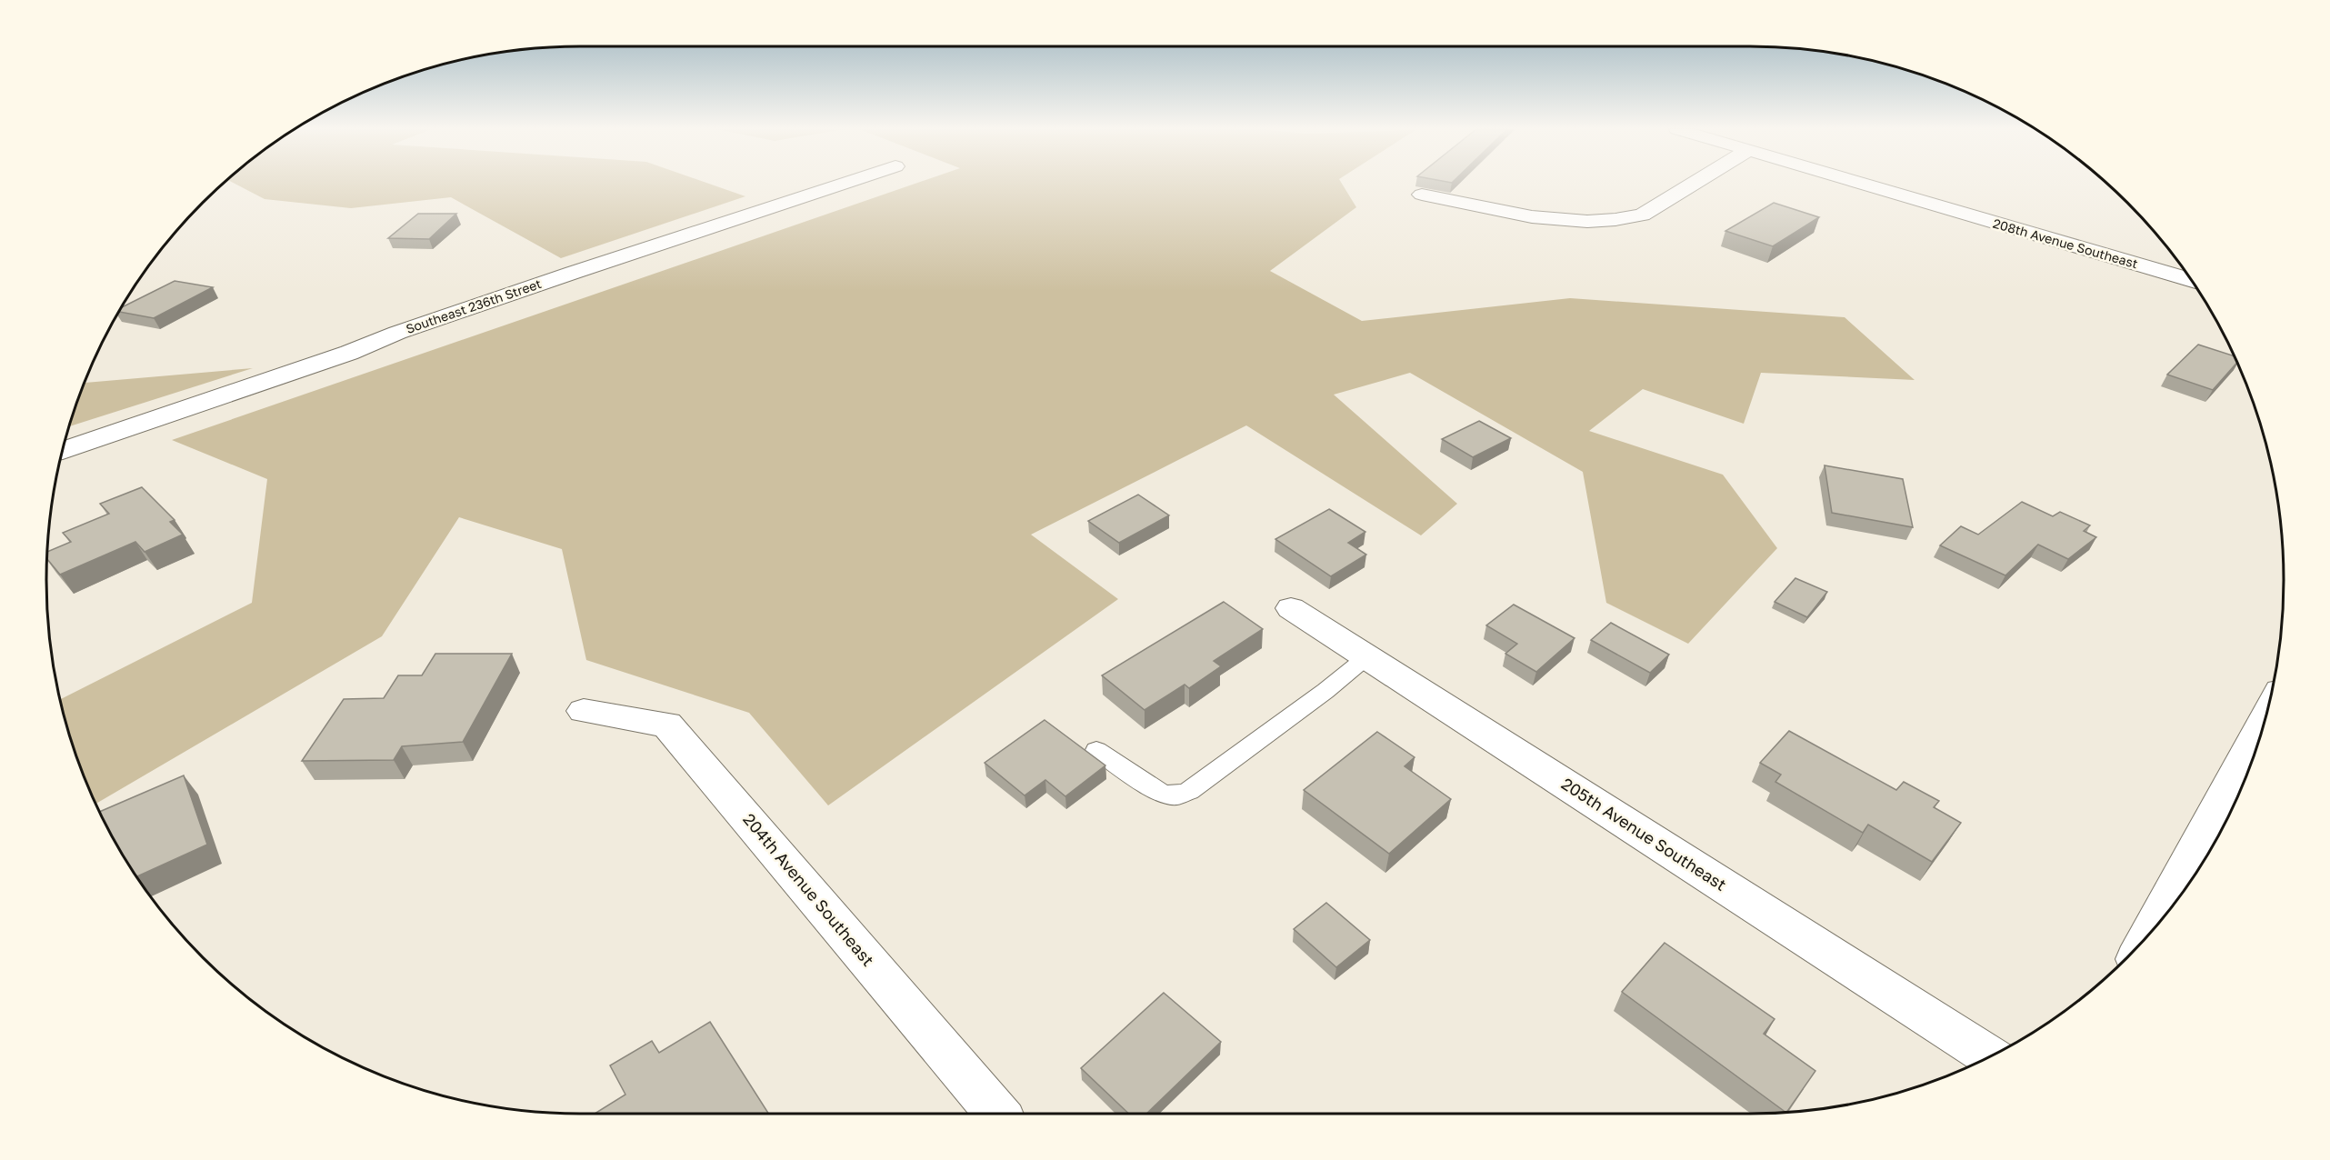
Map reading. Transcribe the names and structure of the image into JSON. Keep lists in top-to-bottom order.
{
  "streets": {
    "street": [
      "208th Avenue Southeast",
      "Southeast 236th Street",
      "205th Avenue Southeast",
      "204th Avenue Southeast"
    ]
  }
}
